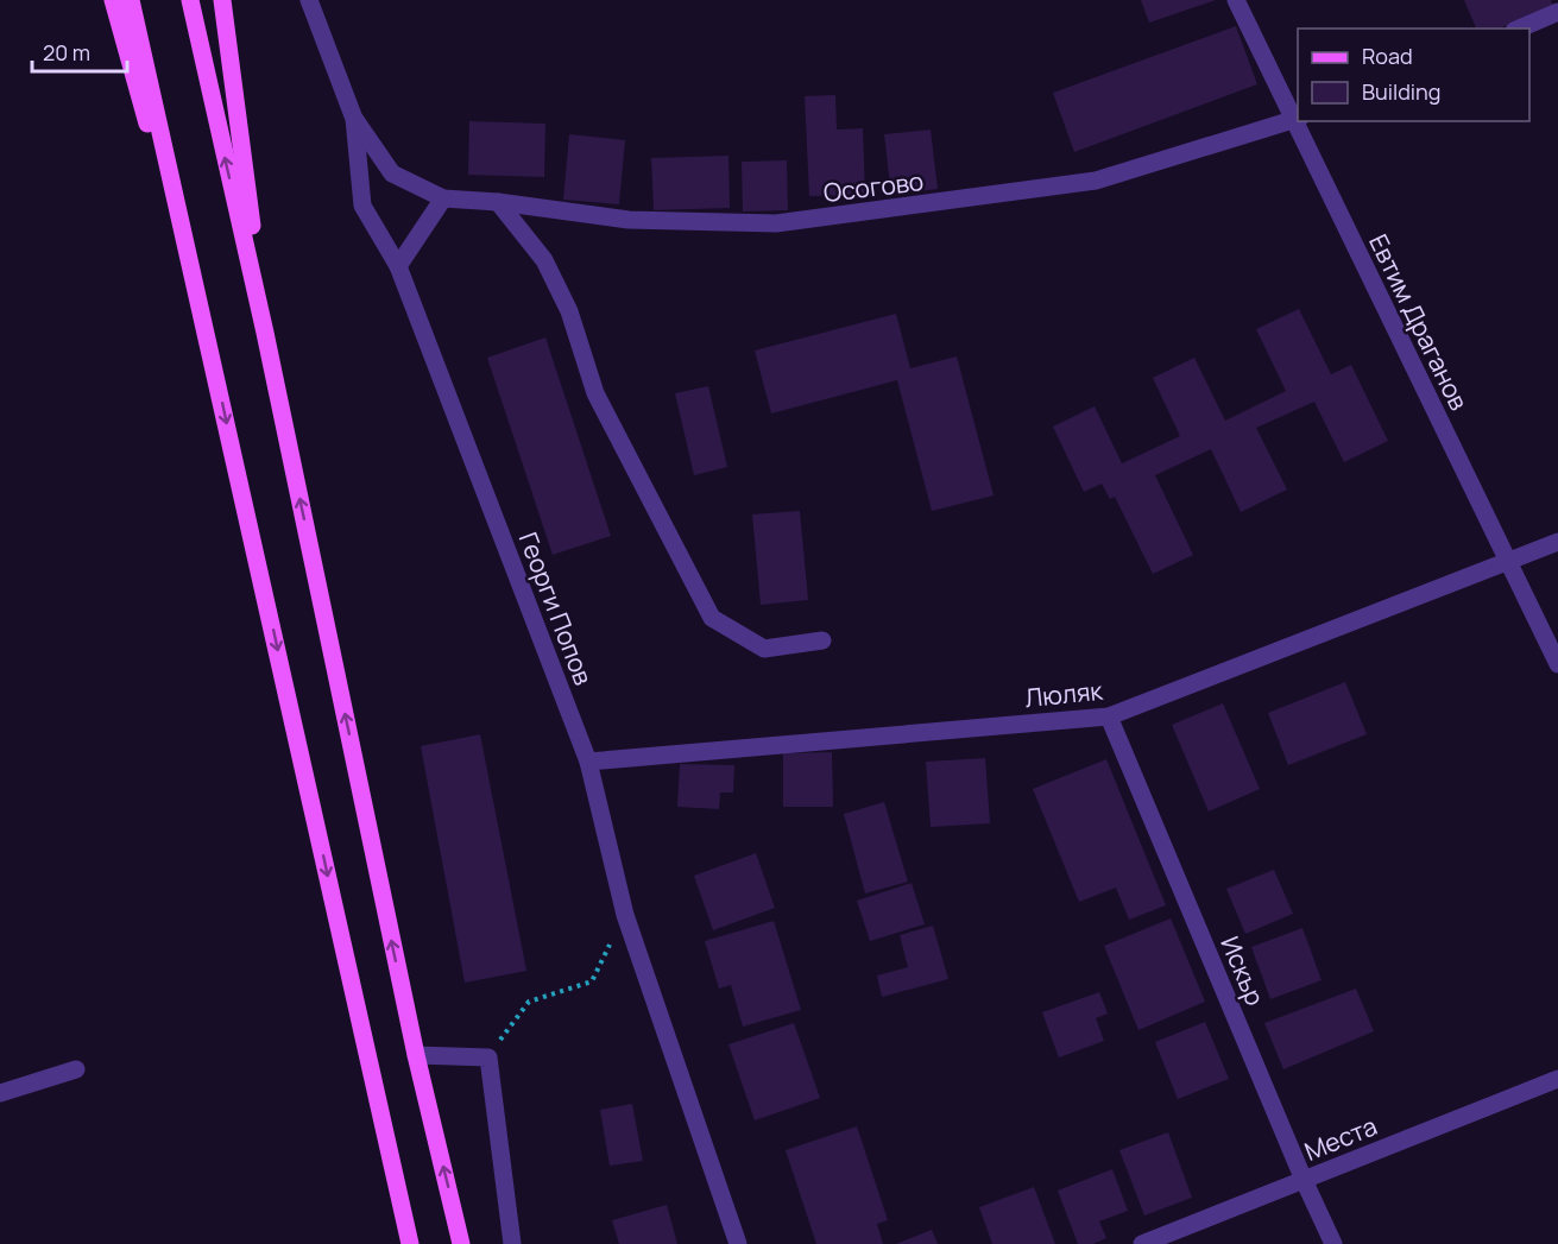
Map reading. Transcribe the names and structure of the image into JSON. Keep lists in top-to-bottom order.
{
  "streets": {
    "street": [
      "Осогово",
      "Евтим Драганов",
      "Георги Попов",
      "Люляк",
      "Искър",
      "Места"
    ]
  },
  "crossings": [
    ["Осогово", "Евтим Драганов"],
    ["Евтим Драганов", "Люляк"],
    ["Георги Попов", "Люляк"],
    ["Люляк", "Искър"],
    ["Искър", "Места"]
  ],
  "legend": ["Road", "Building"],
  "scale_bar": "20 m"
}
